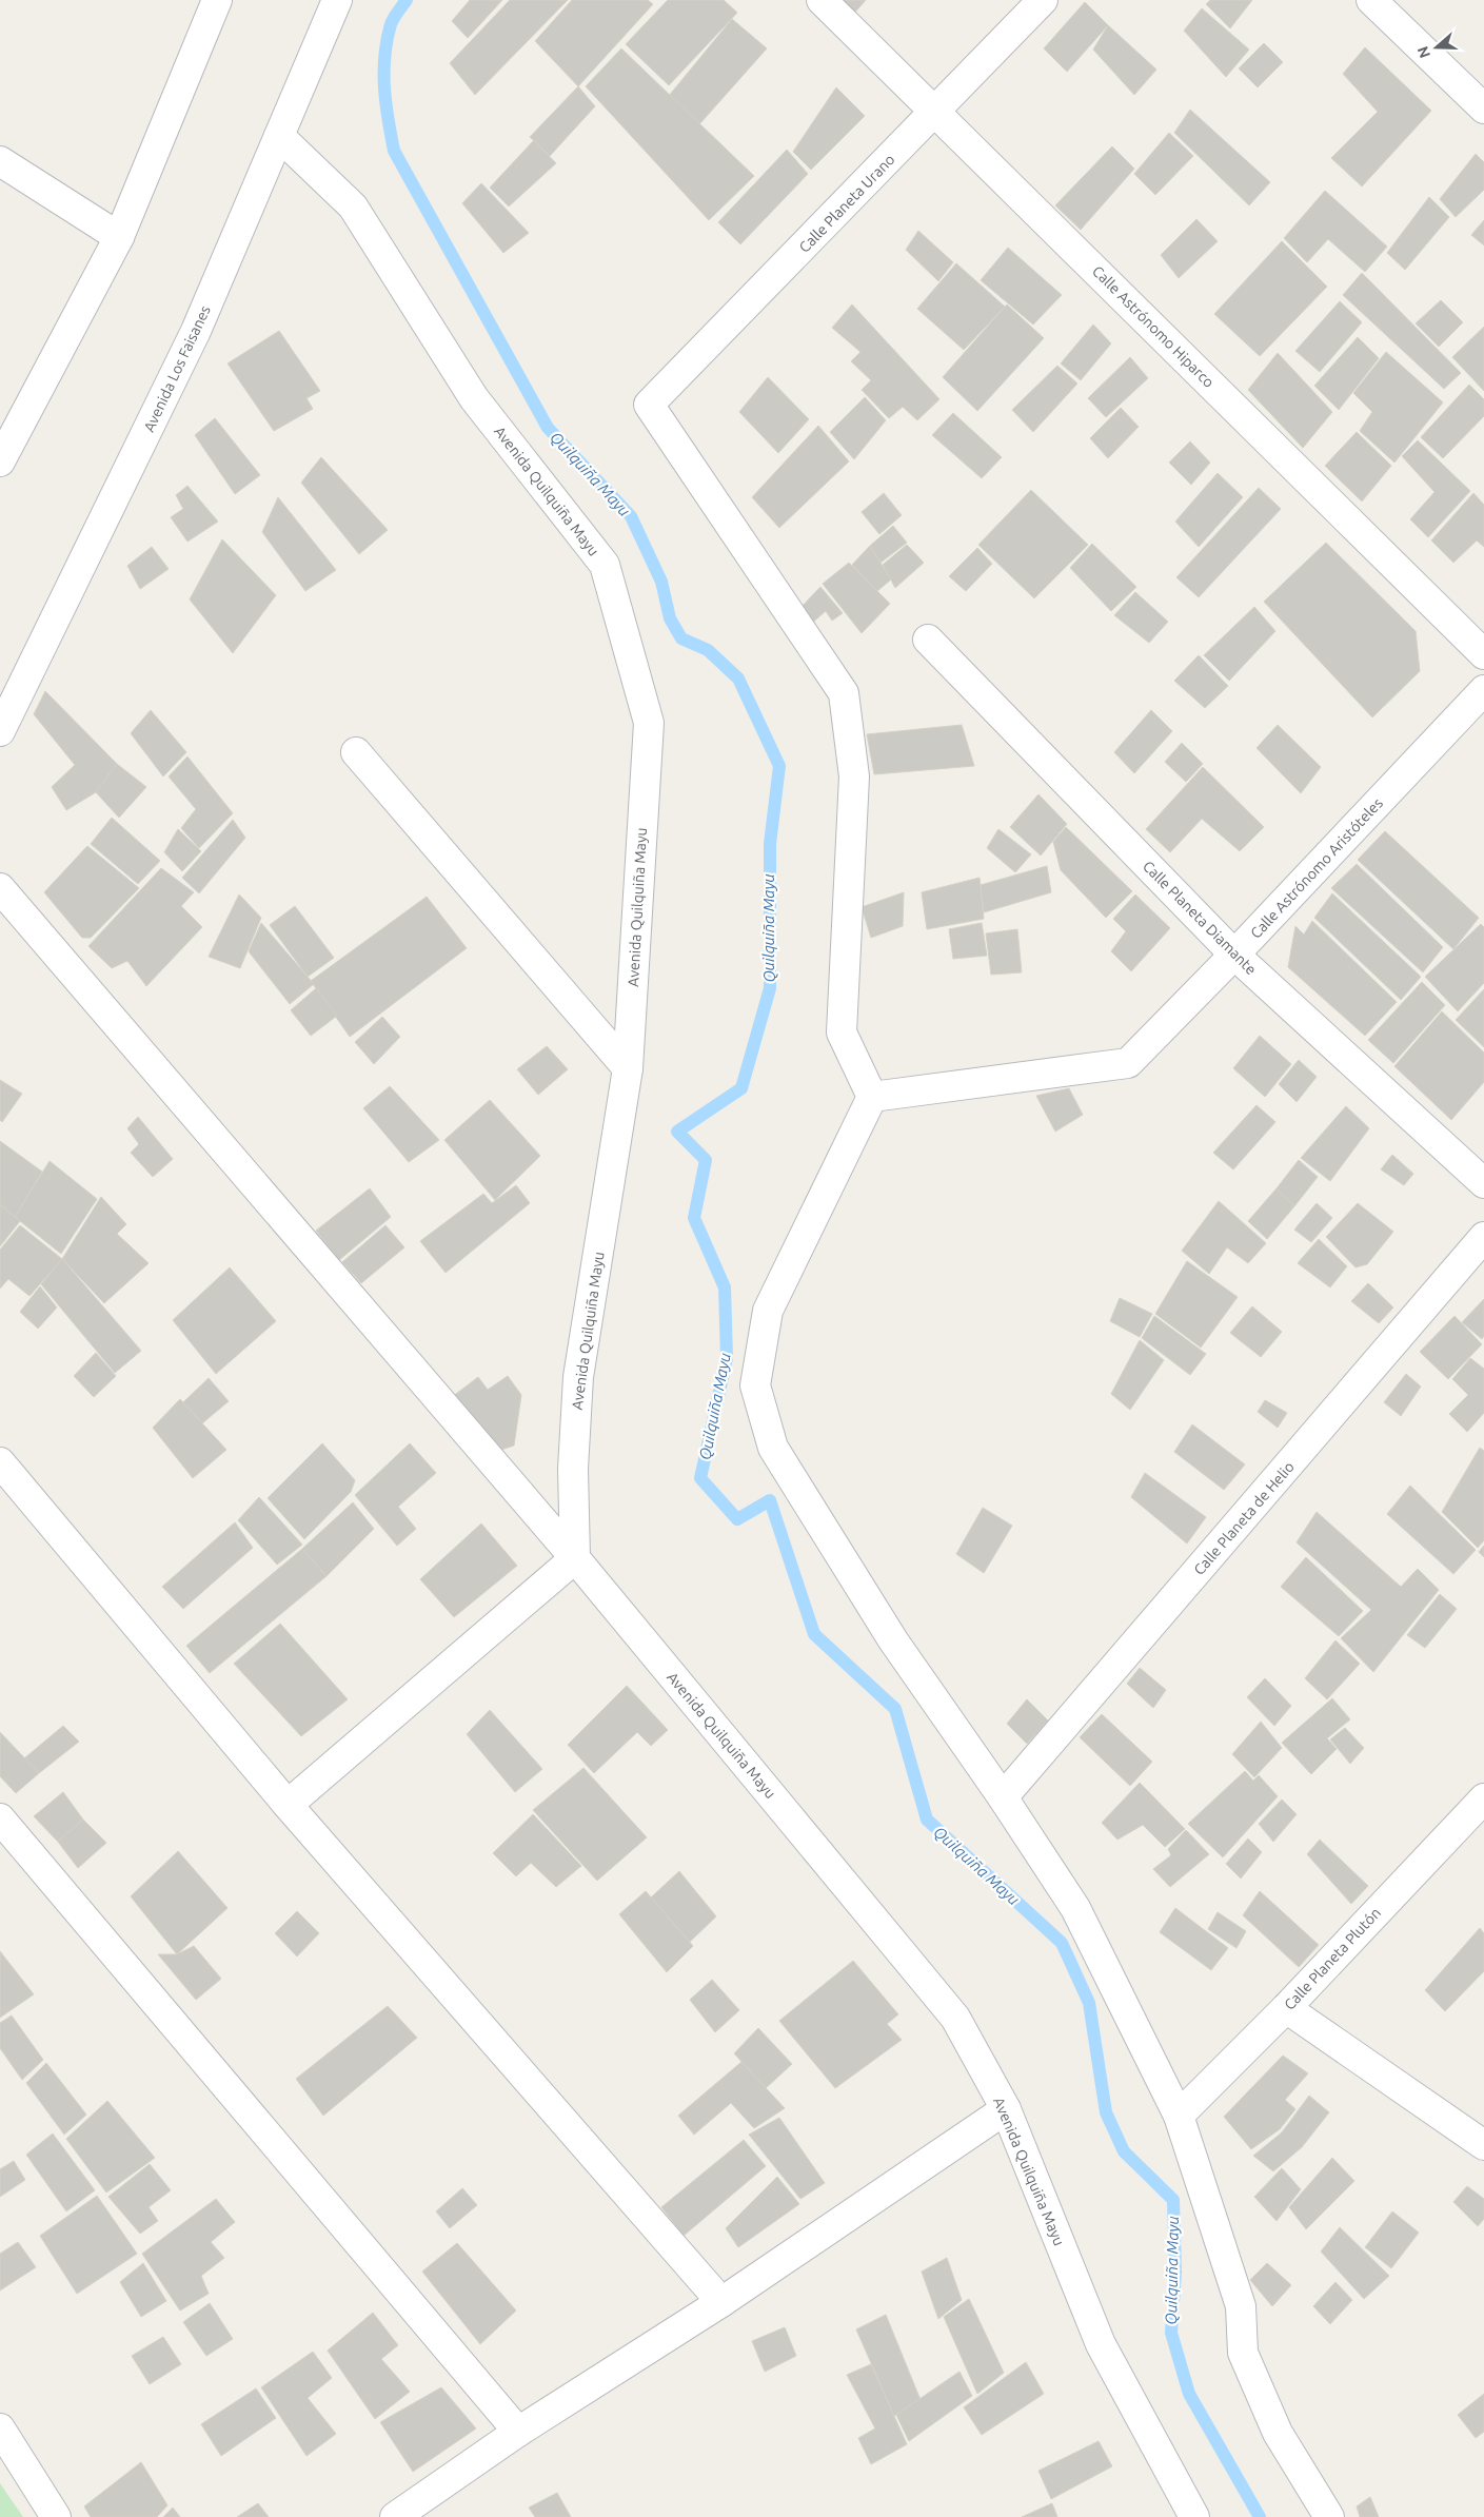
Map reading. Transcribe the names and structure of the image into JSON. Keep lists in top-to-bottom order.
{
  "streets": {
    "street": [
      "Calle Planeta Urano",
      "Calle Astrónomo Hiparco",
      "Avenida Los Faisanes",
      "Avenida Quilquiña Mayu",
      "Calle Astrónomo Aristóteles",
      "Calle Planeta Diamante",
      "Calle Planeta de Helio",
      "Calle Planeta Plutón"
    ]
  },
  "crossings": [
    ["Calle Planeta Urano", "Calle Astrónomo Hiparco"],
    ["Calle Planeta Urano", "Calle Astrónomo Aristóteles"],
    ["Avenida Los Faisanes", "Avenida Quilquiña Mayu"],
    ["Calle Astrónomo Aristóteles", "Calle Planeta Diamante"]
  ],
  "water": ["Quilquiña Mayu"],
  "north": "left"
}
